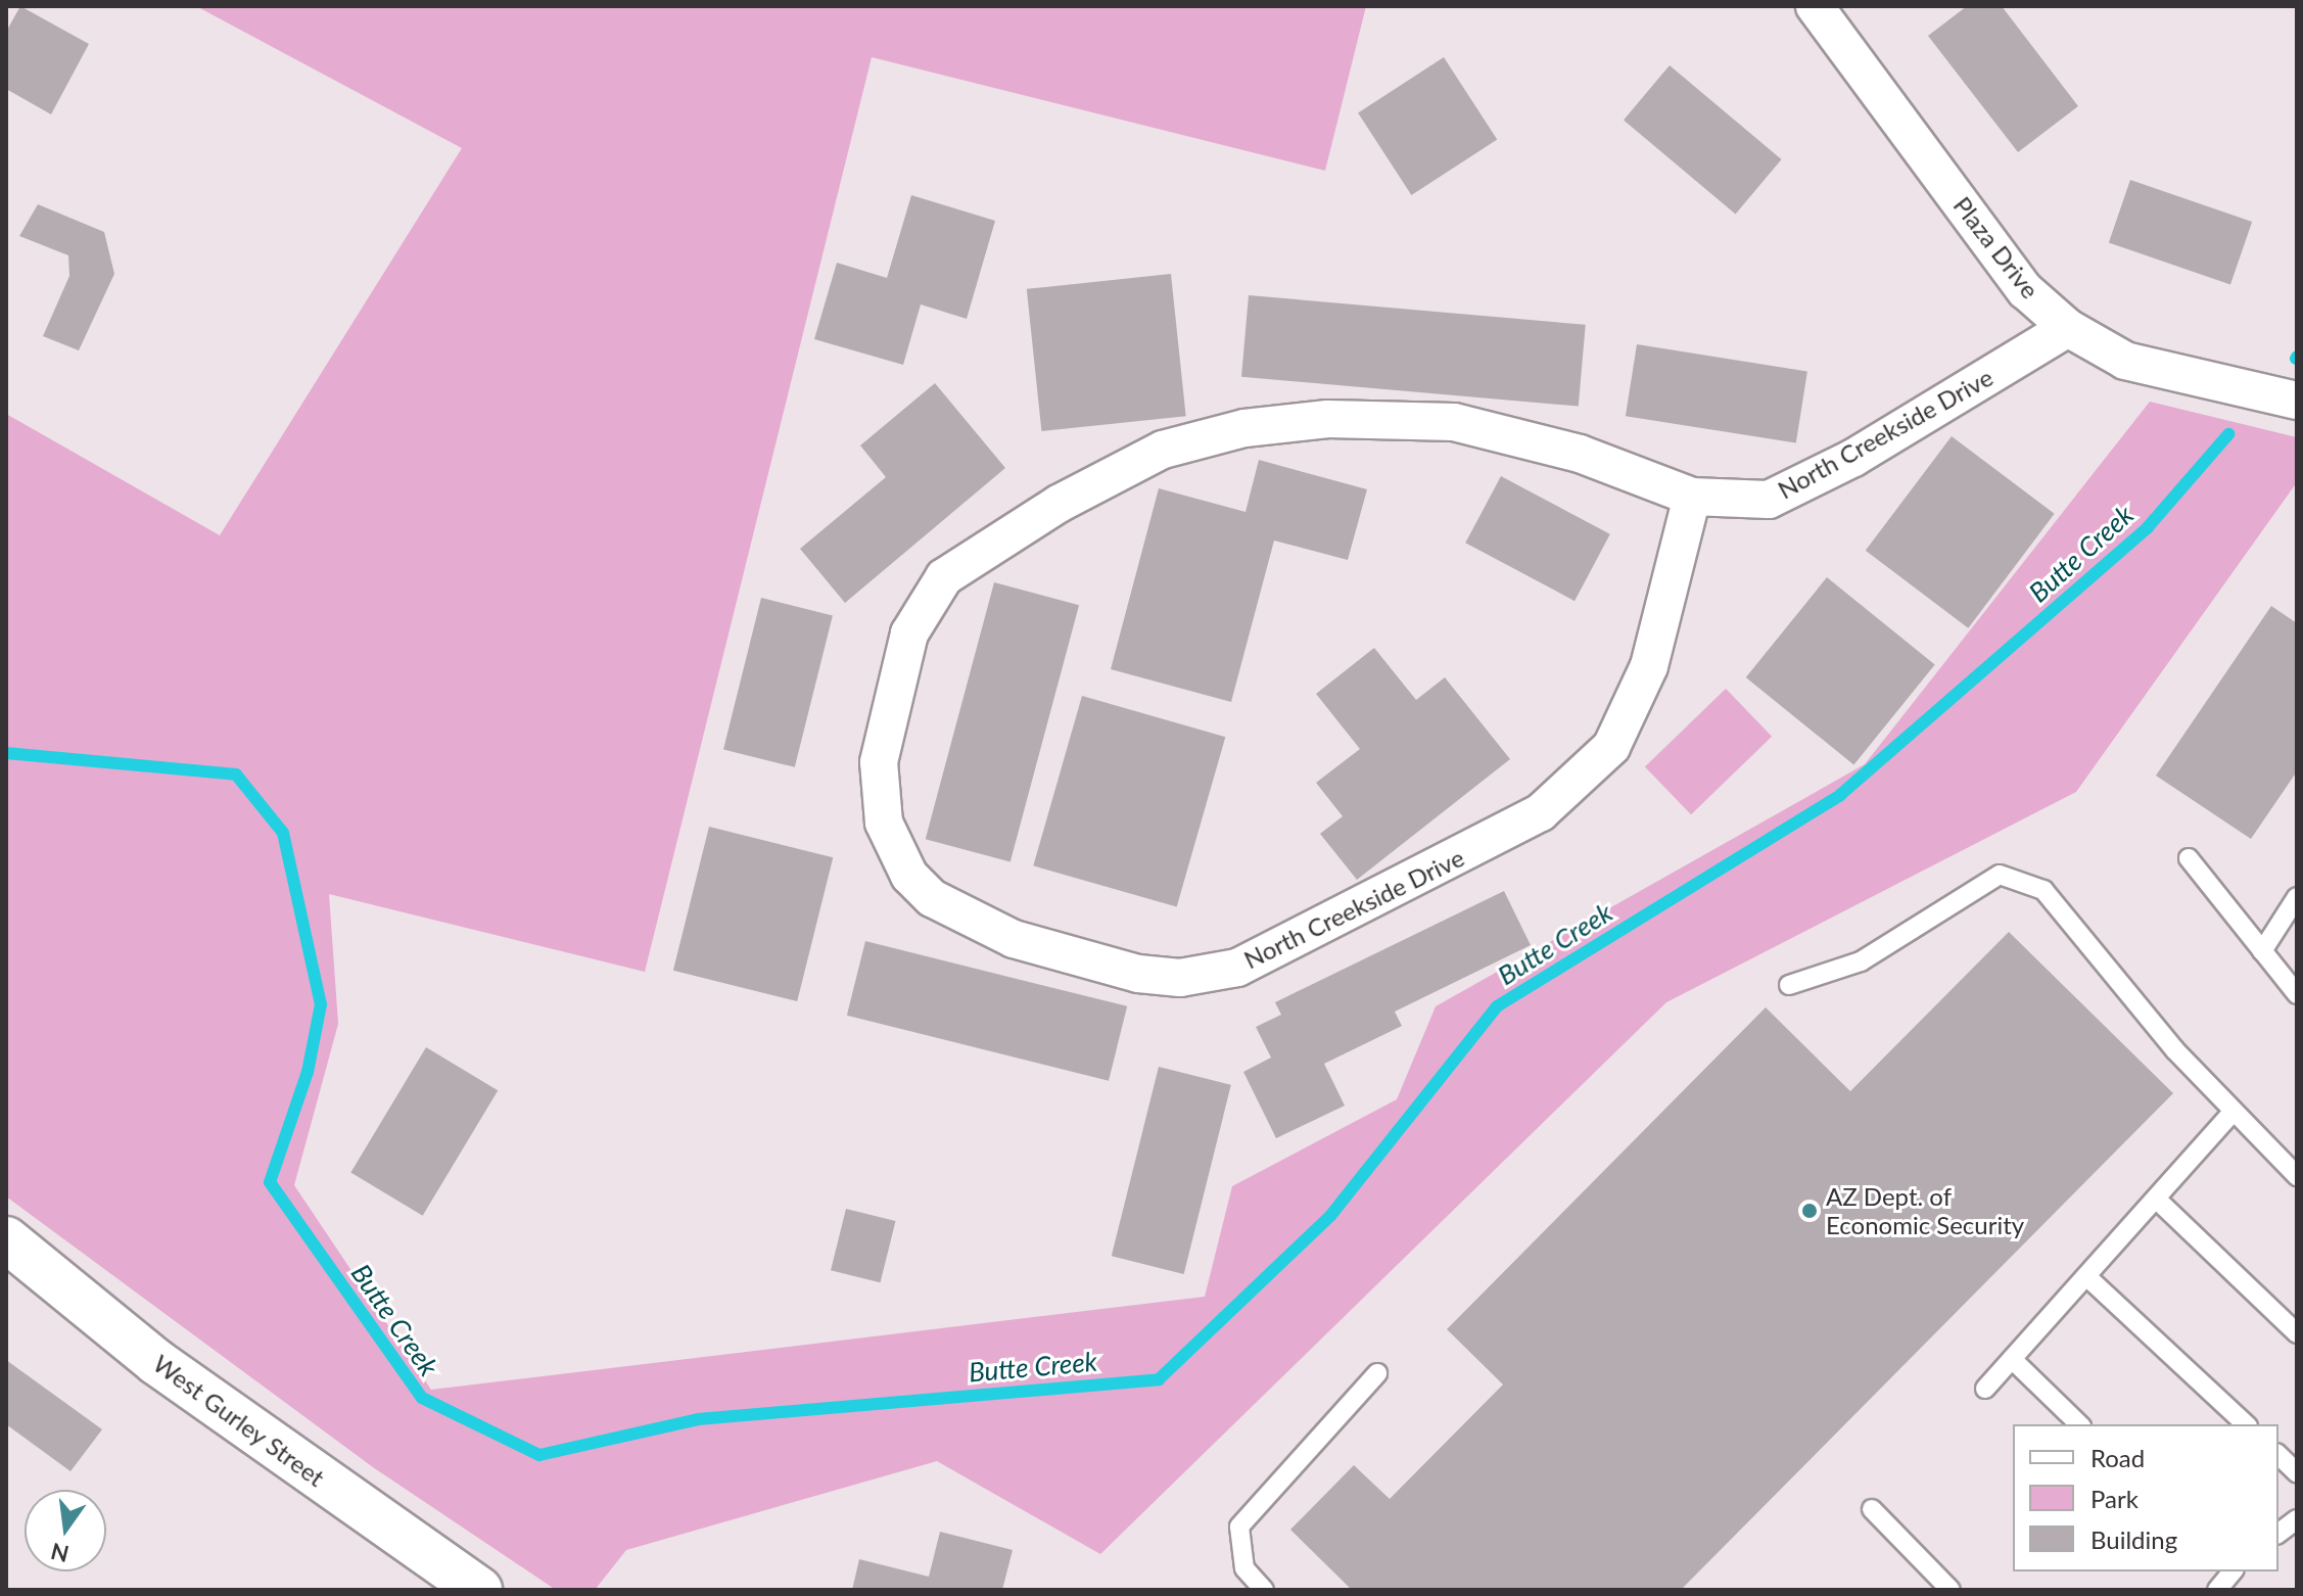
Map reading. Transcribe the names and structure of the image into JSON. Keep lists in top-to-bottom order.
{
  "streets": {
    "main road": ["West Gurley Street"],
    "street": ["Plaza Drive", "North Creekside Drive"]
  },
  "crossings": [
    ["Plaza Drive", "North Creekside Drive"]
  ],
  "water": ["Butte Creek"],
  "places": ["AZ Dept. of Economic Security"],
  "legend": ["Road", "Park", "Building"],
  "north": "bottom"
}
